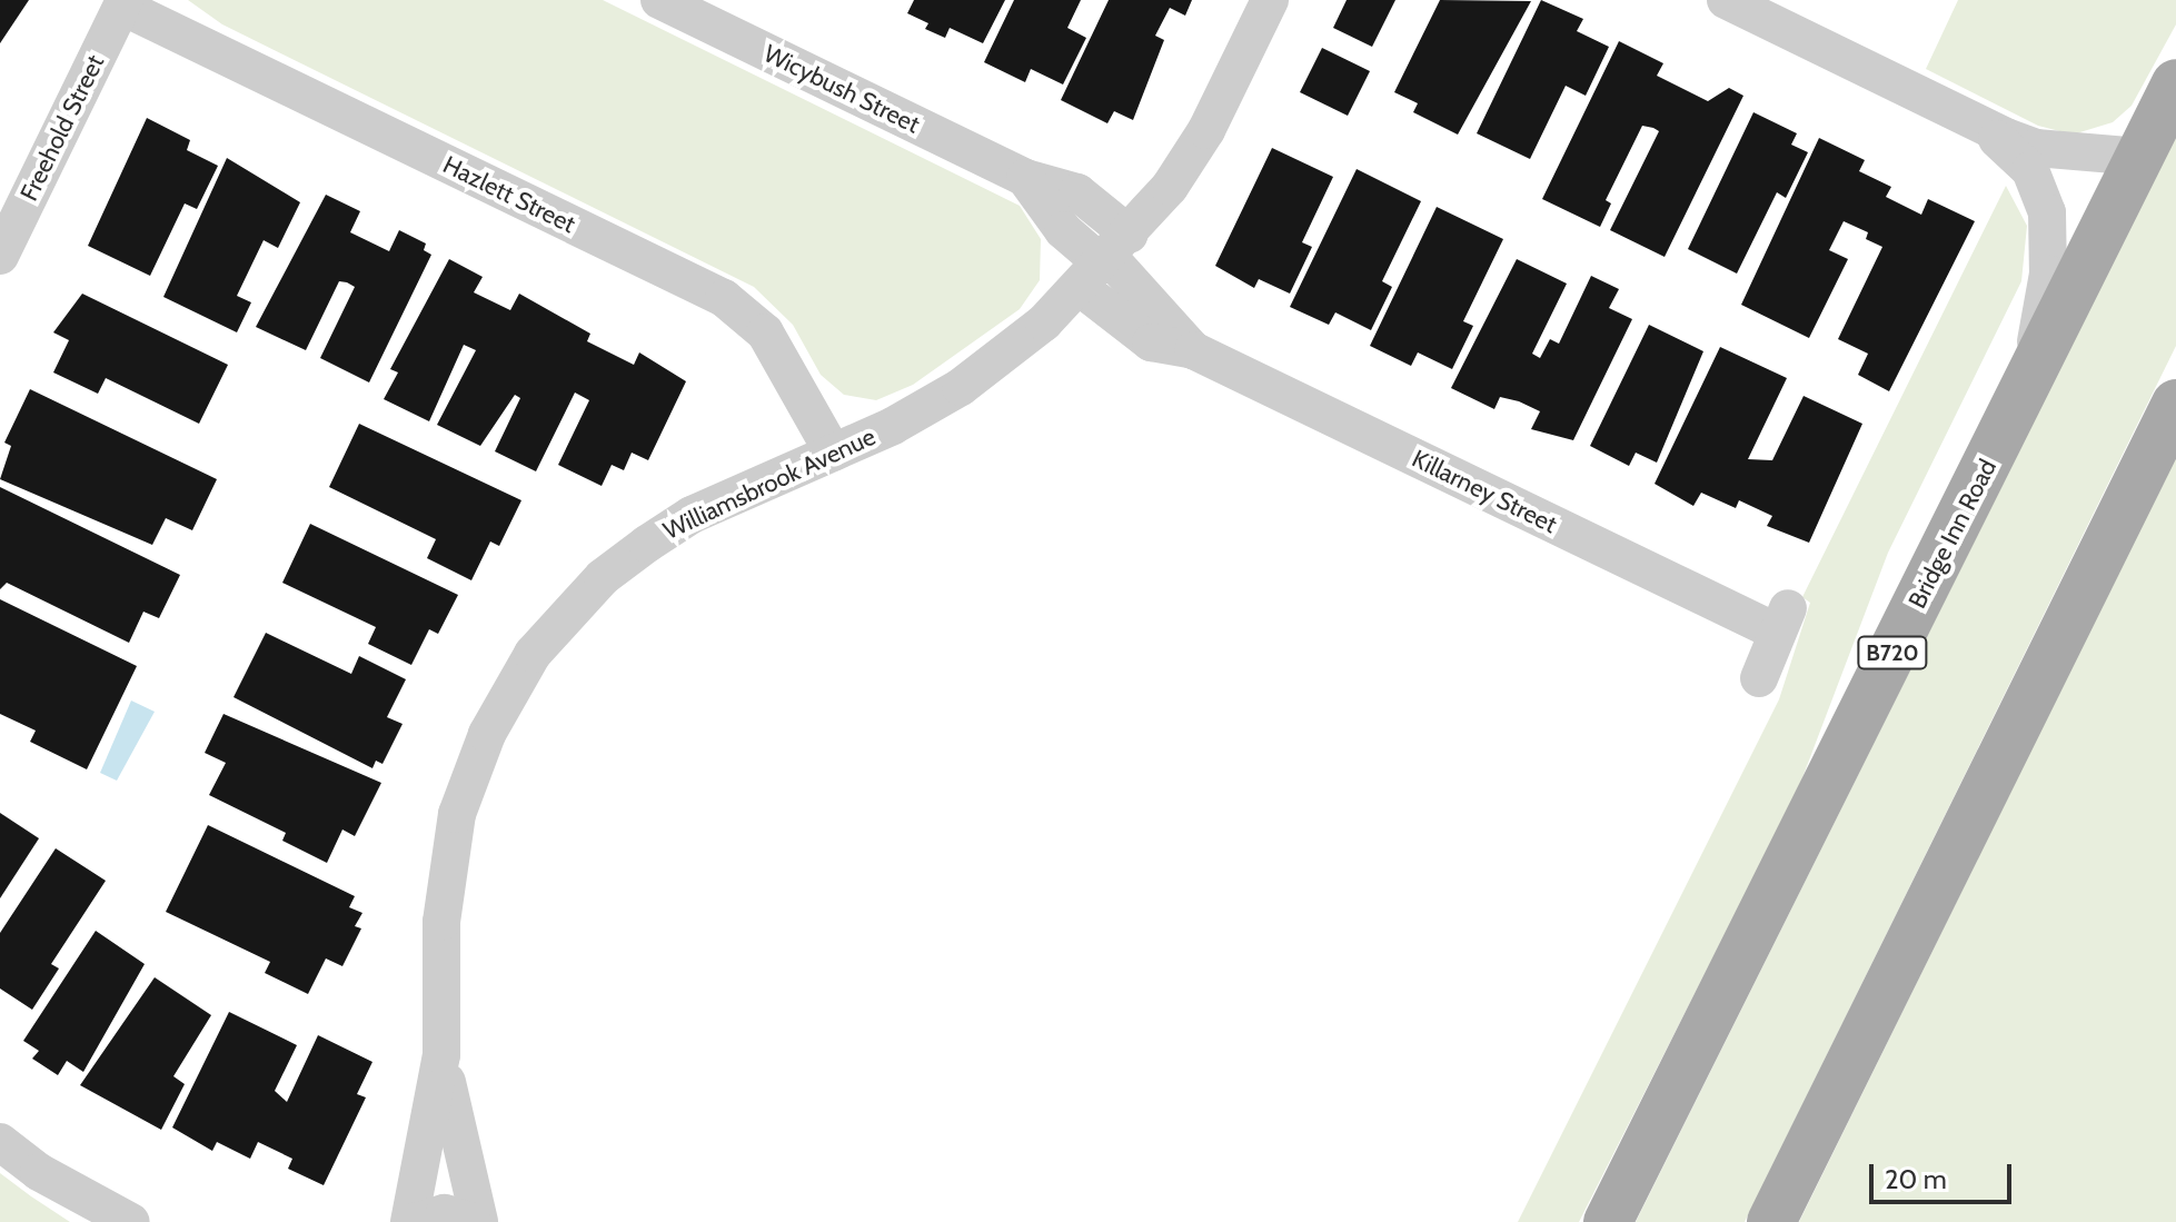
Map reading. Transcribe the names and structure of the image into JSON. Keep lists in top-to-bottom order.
{
  "streets": {
    "main road": ["Bridge Inn Road", "B720"],
    "street": [
      "Wicybush Street",
      "Freehold Street",
      "Hazlett Street",
      "Williamsbrook Avenue",
      "Killarney Street"
    ]
  },
  "crossings": [
    ["Wicybush Street", "Williamsbrook Avenue"],
    ["Wicybush Street", "Killarney Street"],
    ["Freehold Street", "Hazlett Street"],
    ["Hazlett Street", "Williamsbrook Avenue"],
    ["Williamsbrook Avenue", "Killarney Street"]
  ],
  "scale_bar": "20 m"
}
